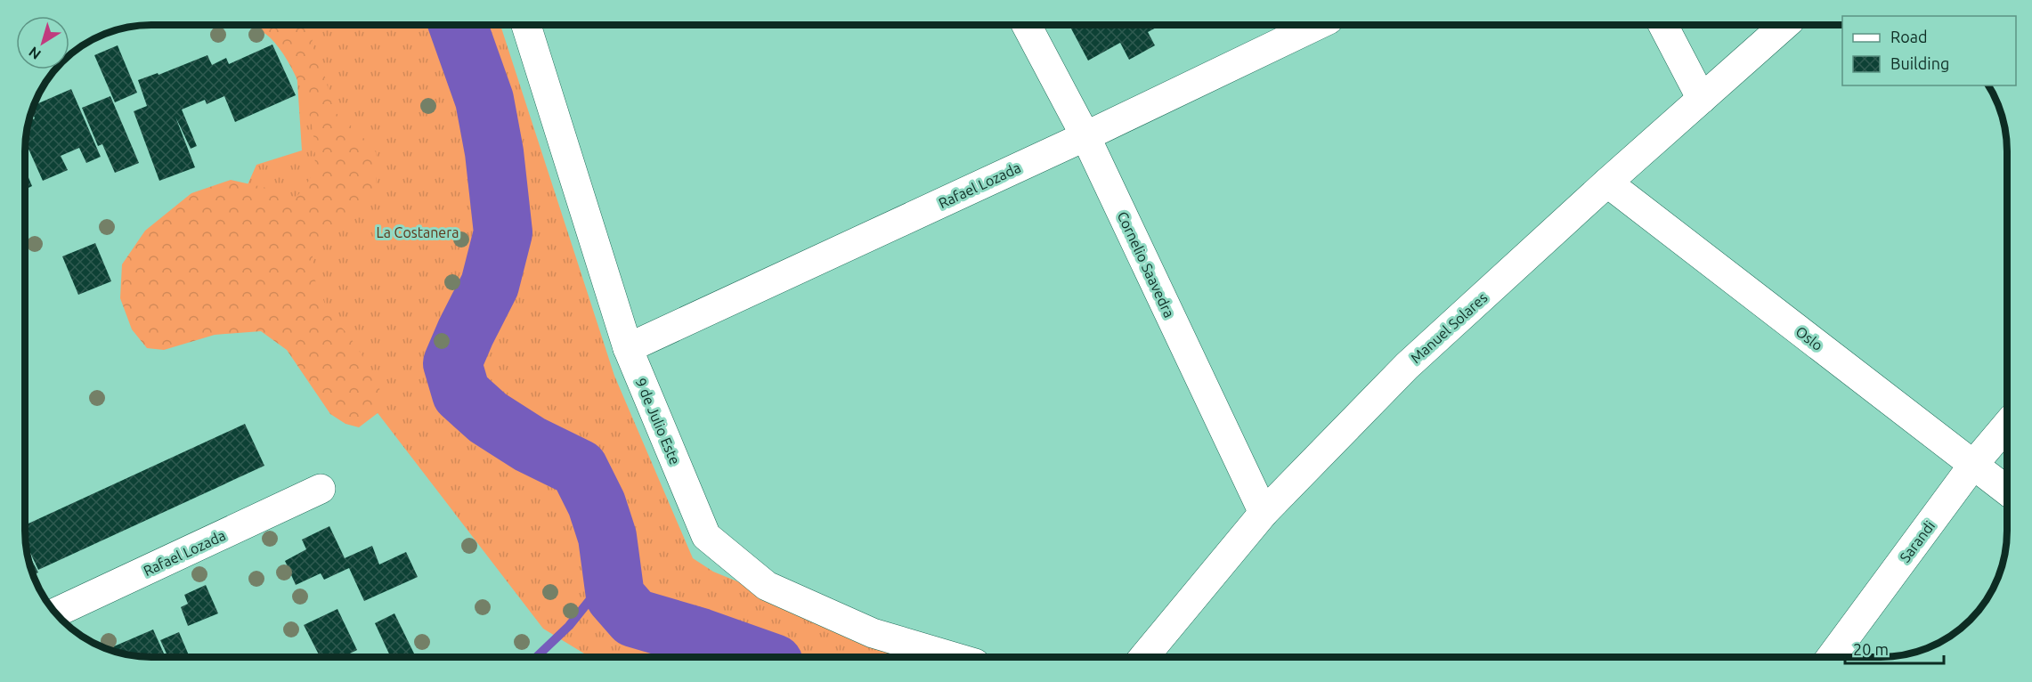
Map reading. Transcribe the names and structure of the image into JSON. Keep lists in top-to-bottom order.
{
  "streets": {
    "street": [
      "Rafael Lozada",
      "Cornelio Saavedra",
      "Manuel Solares",
      "Oslo",
      "9 de Julio Este",
      "Sarandi"
    ]
  },
  "crossings": [
    ["Rafael Lozada", "Cornelio Saavedra"],
    ["Rafael Lozada", "9 de Julio Este"],
    ["Cornelio Saavedra", "Manuel Solares"],
    ["Manuel Solares", "Oslo"],
    ["Oslo", "Sarandi"]
  ],
  "parks": ["La Costanera"],
  "legend": ["Road", "Building"],
  "scale_bar": "20 m",
  "north": "bottom left"
}
